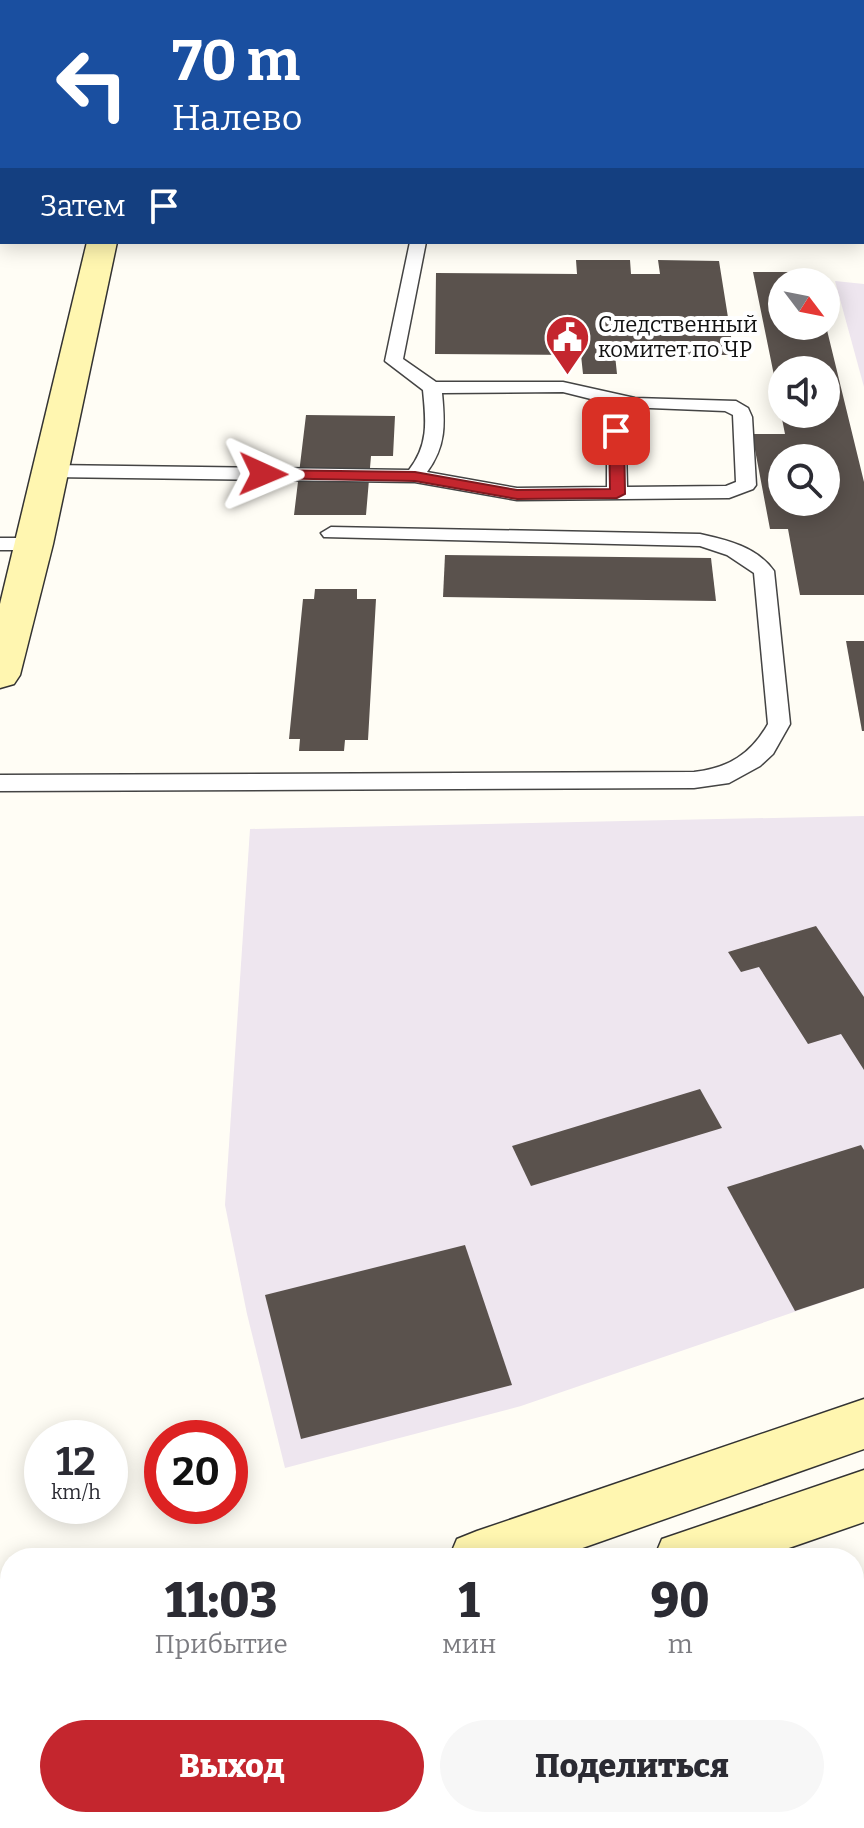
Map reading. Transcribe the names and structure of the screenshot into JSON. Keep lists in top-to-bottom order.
{
  "places": {
    "public building": ["Следственный комитет по ЧР"]
  },
  "north": "bottom right",
  "page": {
    "turn": ["70 m", "Налево"],
    "then": "Затем",
    "speed": "12 km/h",
    "limit": "20",
    "eta": [
      "11:03",
      "Прибытие",
      "1",
      "мин",
      "90",
      "m"
    ],
    "buttons": ["Выход", "Поделиться"]
  }
}
